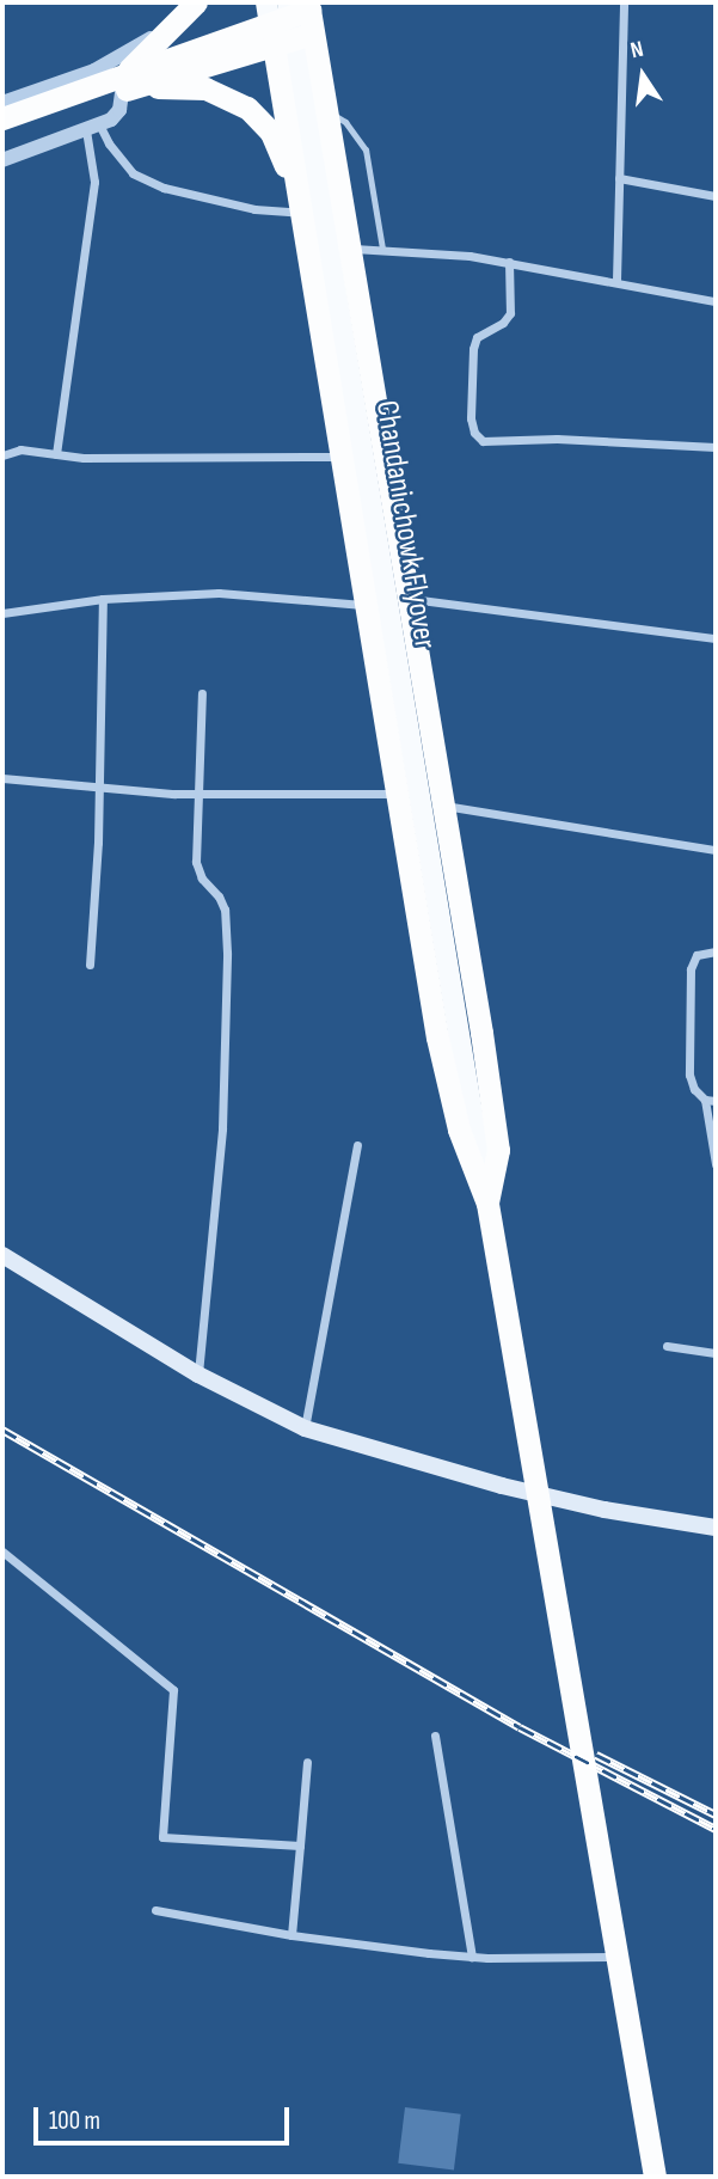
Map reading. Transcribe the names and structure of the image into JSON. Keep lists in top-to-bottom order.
{
  "streets": {
    "main road": ["Chandani chowk Flyover"]
  },
  "scale_bar": "100 m",
  "north": "top"
}
